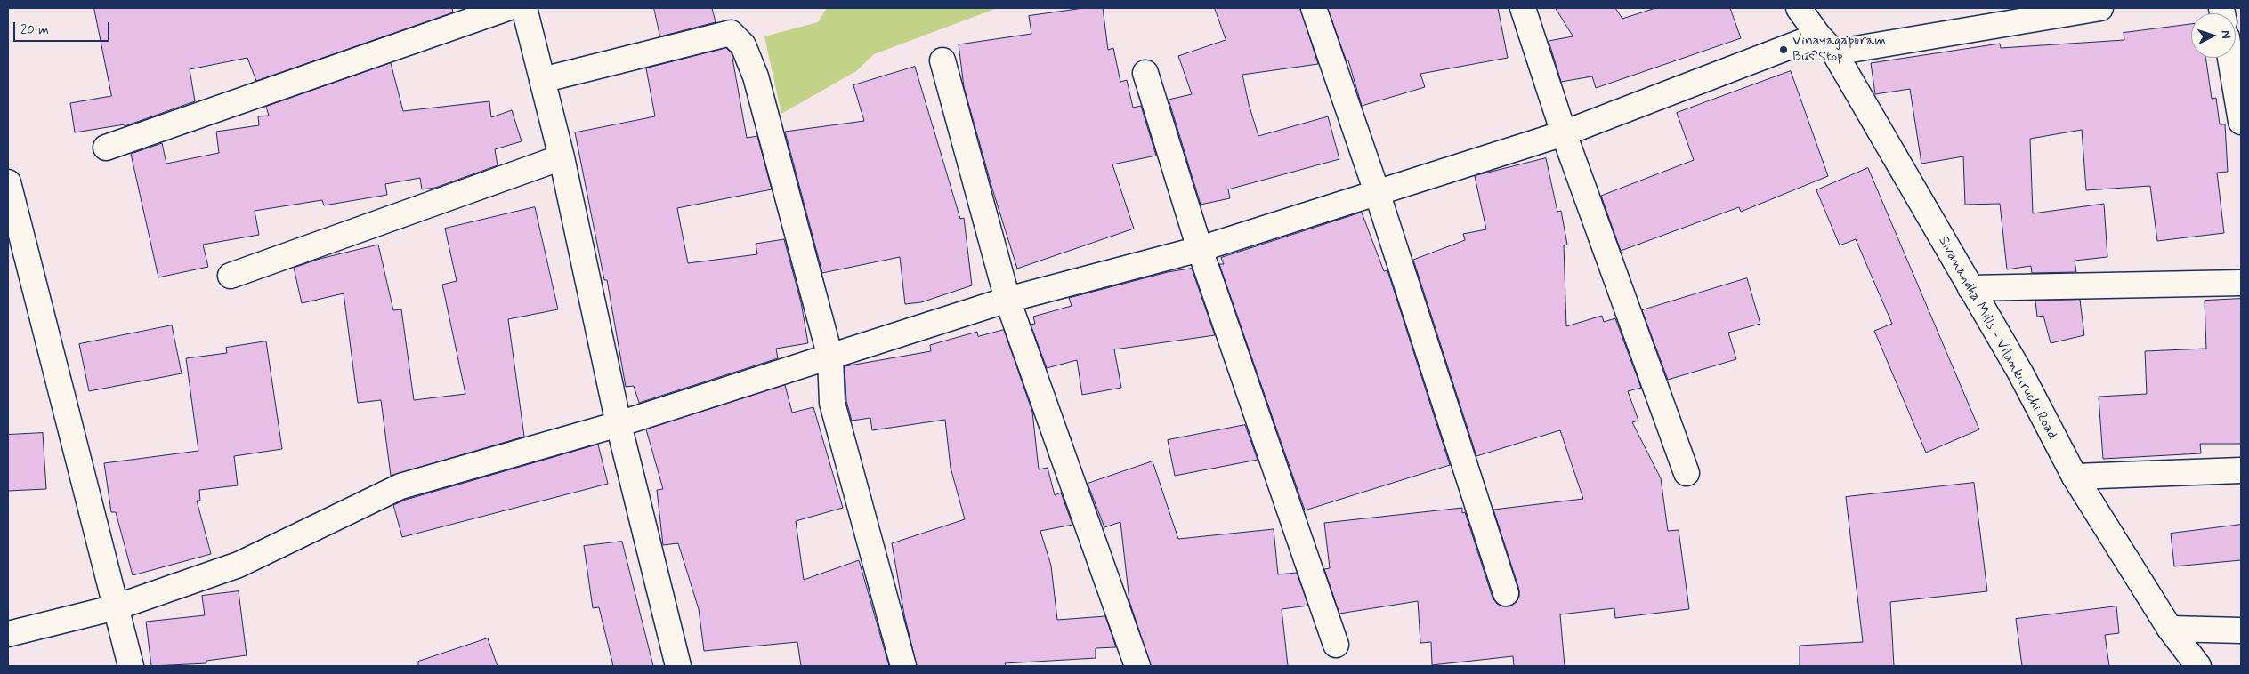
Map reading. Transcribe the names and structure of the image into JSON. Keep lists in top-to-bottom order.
{
  "streets": {
    "street": ["Sivanandha Mills - Vilankuruchi Road"]
  },
  "places": ["Vinayagapuram Bus Stop"],
  "scale_bar": "20 m",
  "north": "right"
}
